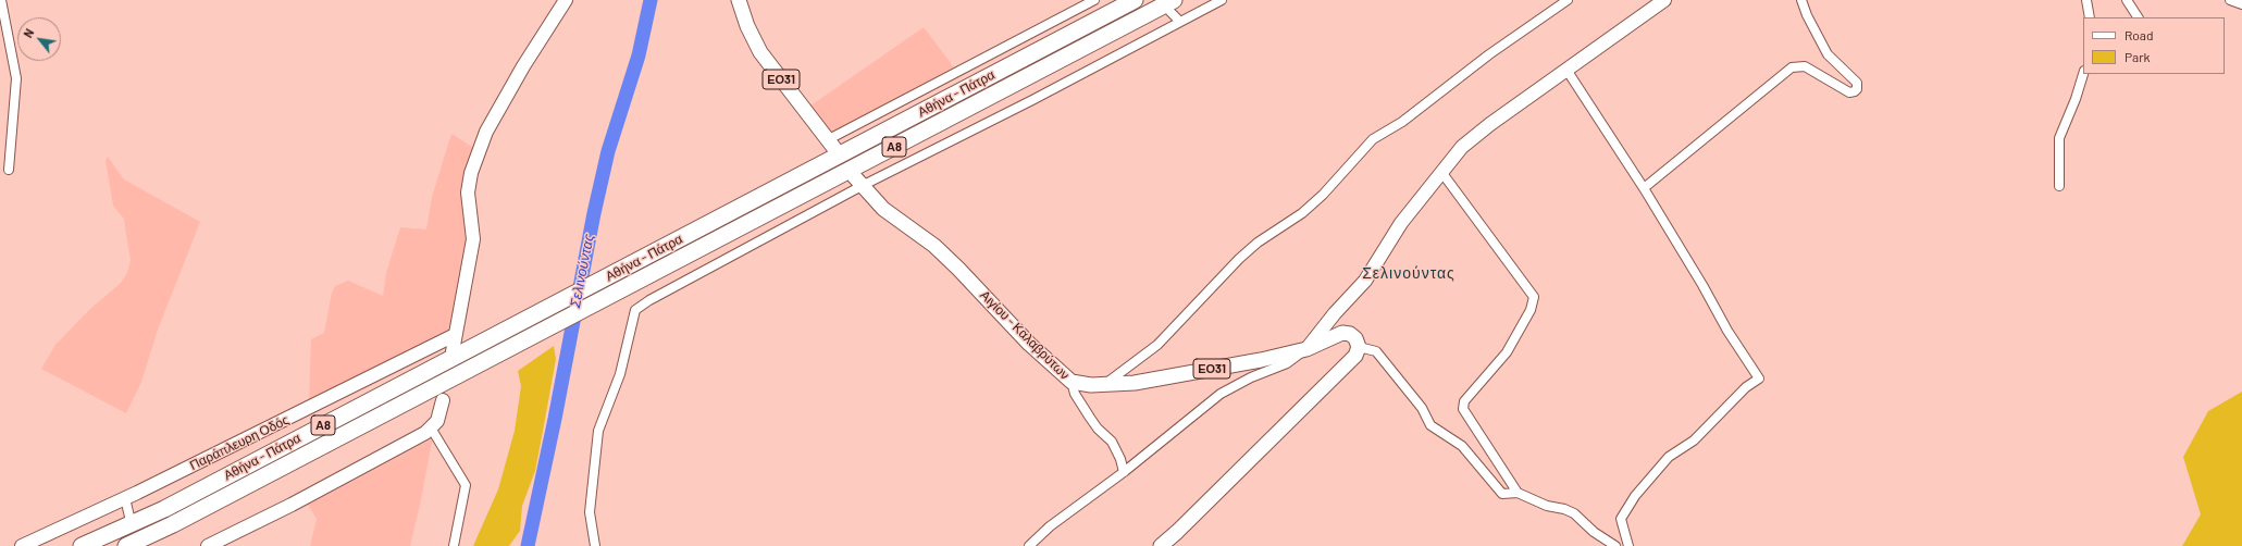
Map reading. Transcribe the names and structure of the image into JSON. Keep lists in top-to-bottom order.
{
  "streets": {
    "highway": ["Αθήνα - Πάτρα", "Α8"],
    "main road": ["ΕΟ31", "Αιγίου - Καλαβρύτων"],
    "street": ["Παράπλευρη Οδός"]
  },
  "districts": ["Σελινούντας"],
  "water": ["Σελινούντας"],
  "legend": ["Road", "Park"],
  "north": "top left"
}
